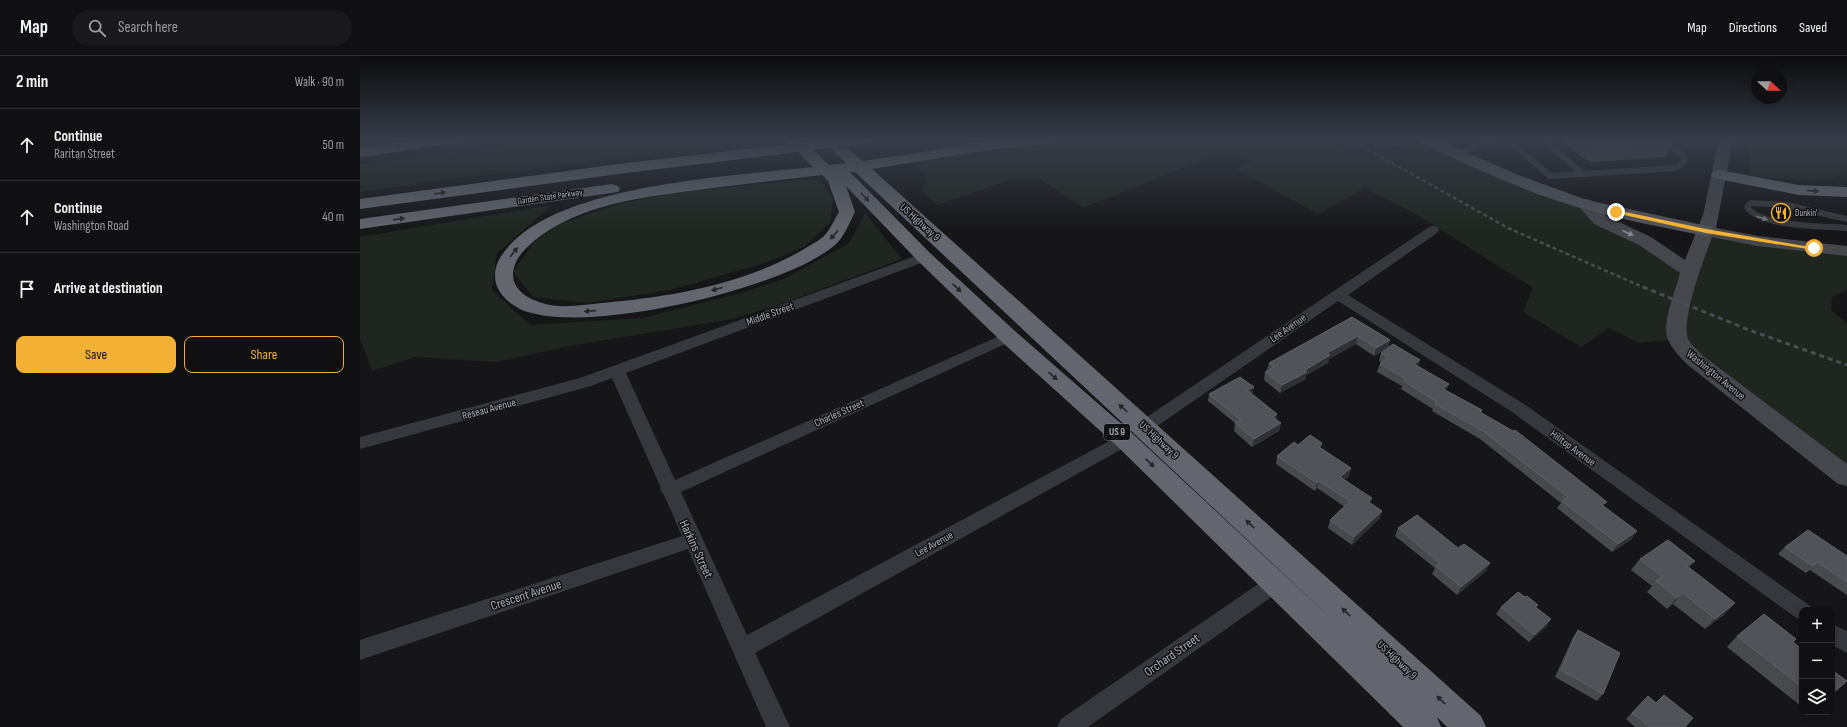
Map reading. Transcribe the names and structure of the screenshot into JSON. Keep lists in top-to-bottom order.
{
  "streets": {
    "highway": ["Garden State Parkway", "US Highway 9", "US 9"],
    "main road": ["Washington Avenue"],
    "street": [
      "Middle Street",
      "Lee Avenue",
      "Reseau Avenue",
      "Charles Street",
      "Hilltop Avenue",
      "Harkins Street",
      "Crescent Avenue",
      "Orchard Street"
    ]
  },
  "crossings": [
    ["US Highway 9", "Middle Street"],
    ["US Highway 9", "Lee Avenue"],
    ["US Highway 9", "Charles Street"],
    ["US Highway 9", "Orchard Street"],
    ["Middle Street", "Reseau Avenue"],
    ["Middle Street", "Harkins Street"],
    ["Lee Avenue", "Hilltop Avenue"],
    ["Lee Avenue", "Harkins Street"],
    ["Reseau Avenue", "Harkins Street"],
    ["Charles Street", "Harkins Street"],
    ["Harkins Street", "Crescent Avenue"]
  ],
  "one_way": ["Garden State Parkway"],
  "places": {
    "restaurant": ["Dunkin'"]
  },
  "north": "right",
  "page": {
    "header": "Map",
    "search": "Search here",
    "nav": ["Map", "Directions", "Saved"],
    "heading": ["2 min", "Walk · 90 m"],
    "list": [
      ["Continue", "Raritan Street", "50 m"],
      ["Continue", "Washington Road", "40 m"],
      "Arrive at destination"
    ],
    "buttons": ["Save", "Share"],
    "map_buttons": ["+", "−"]
  }
}
